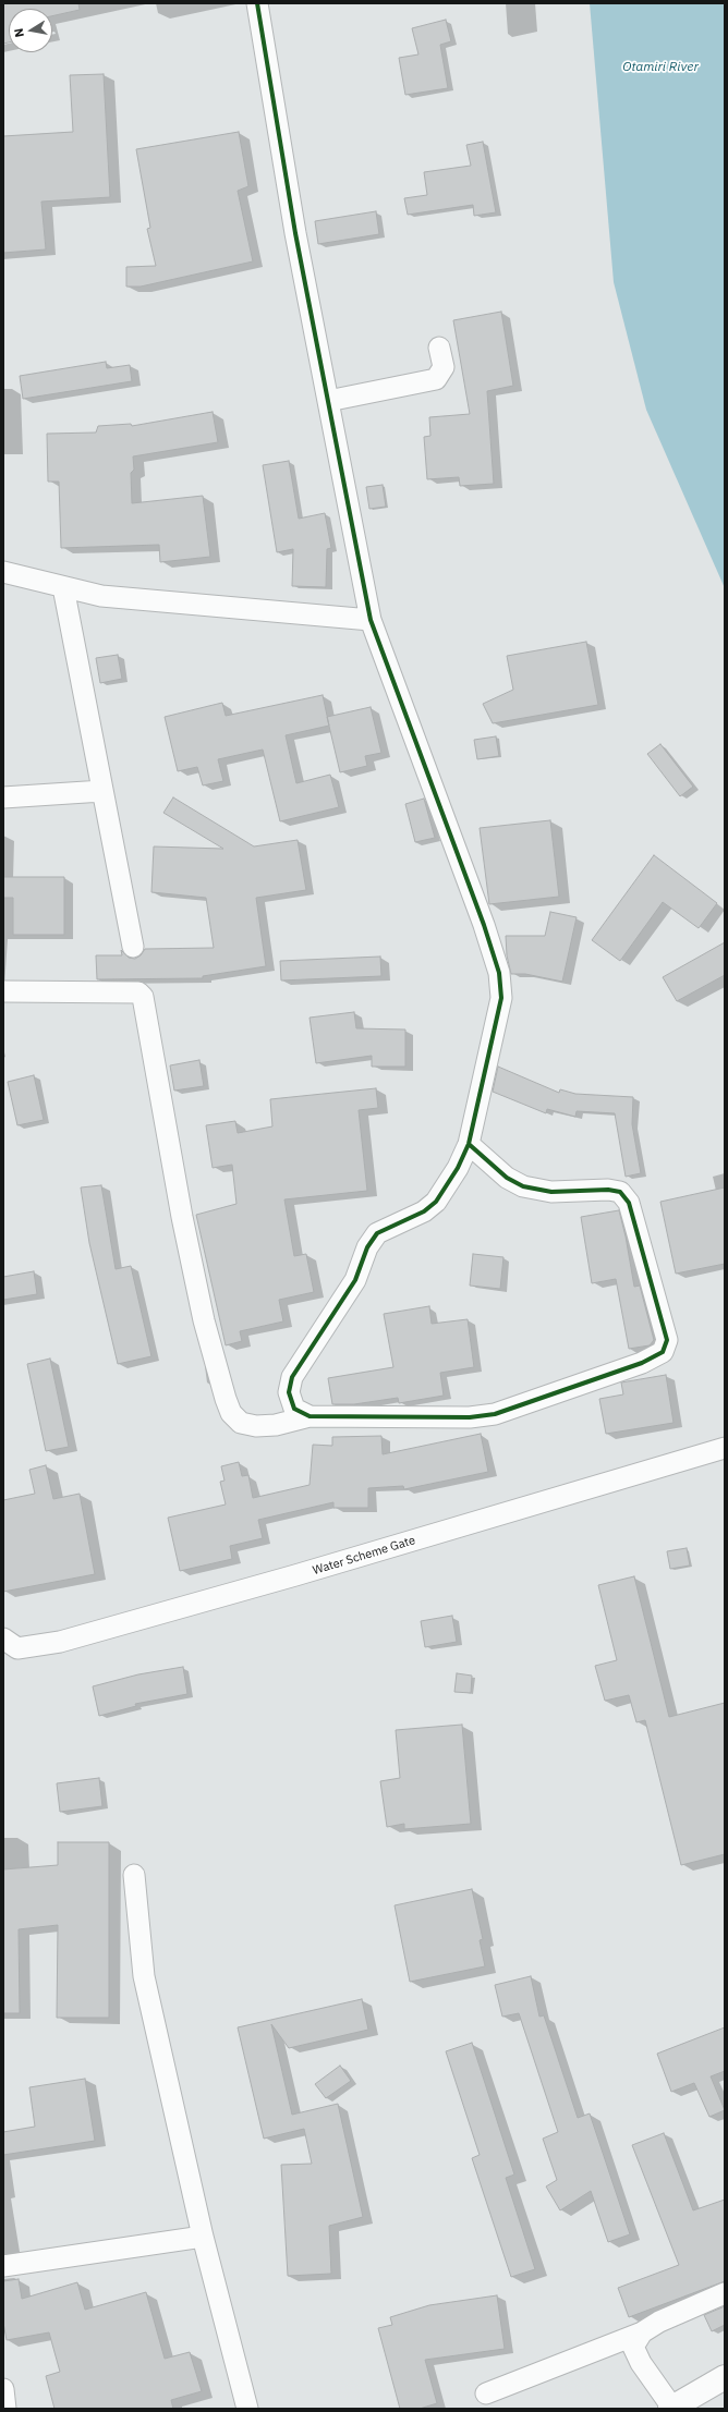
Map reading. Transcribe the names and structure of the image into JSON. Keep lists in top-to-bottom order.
{
  "streets": {
    "street": ["Water Scheme Gate"]
  },
  "water": ["Otamiri River"],
  "north": "left"
}
